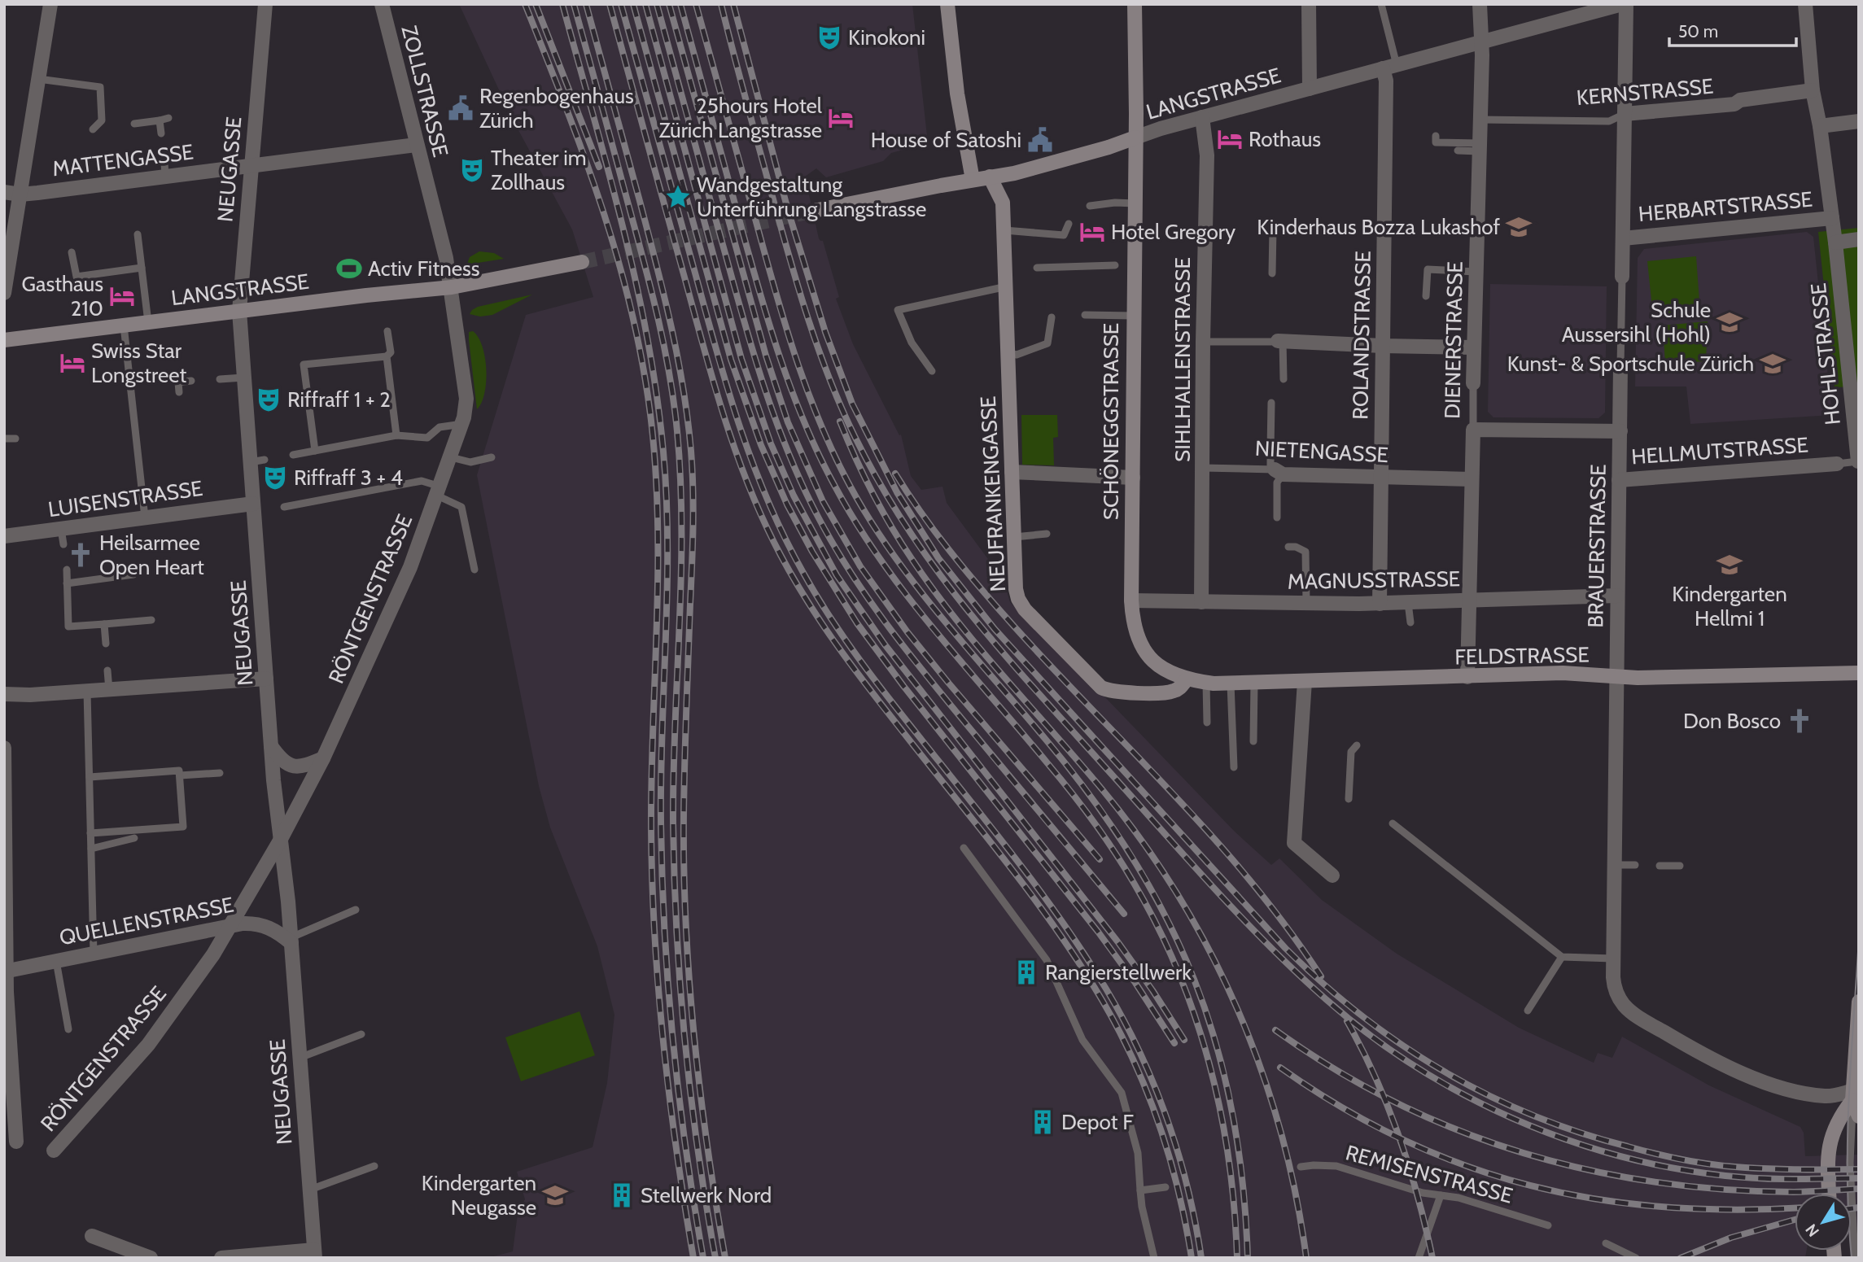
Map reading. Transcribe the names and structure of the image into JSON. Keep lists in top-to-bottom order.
{
  "streets": {
    "street": [
      "ZOLLSTRASSE",
      "KERNSTRASSE",
      "LANGSTRASSE",
      "MATTENGASSE",
      "NEUGASSE",
      "HERBARTSTRASSE",
      "ROLANDSTRASSE",
      "DIENERSTRASSE",
      "HOHLSTRASSE",
      "SIHLHALLENSTRASSE",
      "SCHÖNEGGSTRASSE",
      "HELLMUTSTRASSE",
      "NIETENGASSE",
      "NEUFRANKENGASSE",
      "LUISENSTRASSE",
      "BRAUERSTRASSE",
      "MAGNUSSTRASSE",
      "RÖNTGENSTRASSE",
      "FELDSTRASSE",
      "QUELLENSTRASSE"
    ],
    "lane": ["REMISENSTRASSE"]
  },
  "crossings": [
    ["ZOLLSTRASSE", "LANGSTRASSE"],
    ["ZOLLSTRASSE", "MATTENGASSE"],
    ["ZOLLSTRASSE", "RÖNTGENSTRASSE"],
    ["KERNSTRASSE", "DIENERSTRASSE"],
    ["KERNSTRASSE", "HOHLSTRASSE"],
    ["KERNSTRASSE", "BRAUERSTRASSE"],
    ["LANGSTRASSE", "NEUGASSE"],
    ["LANGSTRASSE", "ROLANDSTRASSE"],
    ["LANGSTRASSE", "DIENERSTRASSE"],
    ["LANGSTRASSE", "SIHLHALLENSTRASSE"],
    ["LANGSTRASSE", "SCHÖNEGGSTRASSE"],
    ["LANGSTRASSE", "NEUFRANKENGASSE"],
    ["LANGSTRASSE", "BRAUERSTRASSE"],
    ["LANGSTRASSE", "RÖNTGENSTRASSE"],
    ["MATTENGASSE", "NEUGASSE"],
    ["NEUGASSE", "LUISENSTRASSE"],
    ["NEUGASSE", "RÖNTGENSTRASSE"],
    ["NEUGASSE", "QUELLENSTRASSE"],
    ["HERBARTSTRASSE", "HOHLSTRASSE"],
    ["HERBARTSTRASSE", "BRAUERSTRASSE"],
    ["ROLANDSTRASSE", "NIETENGASSE"],
    ["ROLANDSTRASSE", "MAGNUSSTRASSE"],
    ["DIENERSTRASSE", "NIETENGASSE"],
    ["DIENERSTRASSE", "MAGNUSSTRASSE"],
    ["DIENERSTRASSE", "FELDSTRASSE"],
    ["HOHLSTRASSE", "HELLMUTSTRASSE"],
    ["SIHLHALLENSTRASSE", "NIETENGASSE"],
    ["SIHLHALLENSTRASSE", "MAGNUSSTRASSE"],
    ["SCHÖNEGGSTRASSE", "NEUFRANKENGASSE"],
    ["SCHÖNEGGSTRASSE", "MAGNUSSTRASSE"],
    ["SCHÖNEGGSTRASSE", "FELDSTRASSE"],
    ["HELLMUTSTRASSE", "BRAUERSTRASSE"],
    ["NEUFRANKENGASSE", "FELDSTRASSE"],
    ["BRAUERSTRASSE", "MAGNUSSTRASSE"],
    ["BRAUERSTRASSE", "FELDSTRASSE"],
    ["RÖNTGENSTRASSE", "QUELLENSTRASSE"]
  ],
  "places": {
    "theatre": [
      "Kinokoni",
      "Theater im Zollhaus",
      "Riffraff 1 + 2",
      "Riffraff 3 + 4"
    ],
    "public building": ["Regenbogenhaus Zürich", "House of Satoshi"],
    "hotel": [
      "25hours Hotel Zürich Langstrasse",
      "Rothaus",
      "Hotel Gregory",
      "Gasthaus 210",
      "Swiss Star Longstreet"
    ],
    "place": ["Wandgestaltung Unterführung Langstrasse"],
    "school or university": [
      "Kinderhaus Bozza Lukashof",
      "Schule Aussersihl (Hohl)",
      "Kunst- & Sportschule Zürich",
      "Kindergarten Hellmi 1",
      "Kindergarten Neugasse"
    ],
    "sports": ["Activ Fitness"],
    "church": ["Heilsarmee Open Heart", "Don Bosco"],
    "building": ["Rangierstellwerk", "Depot F", "Stellwerk Nord"]
  },
  "scale_bar": "50 m",
  "north": "bottom left"
}
